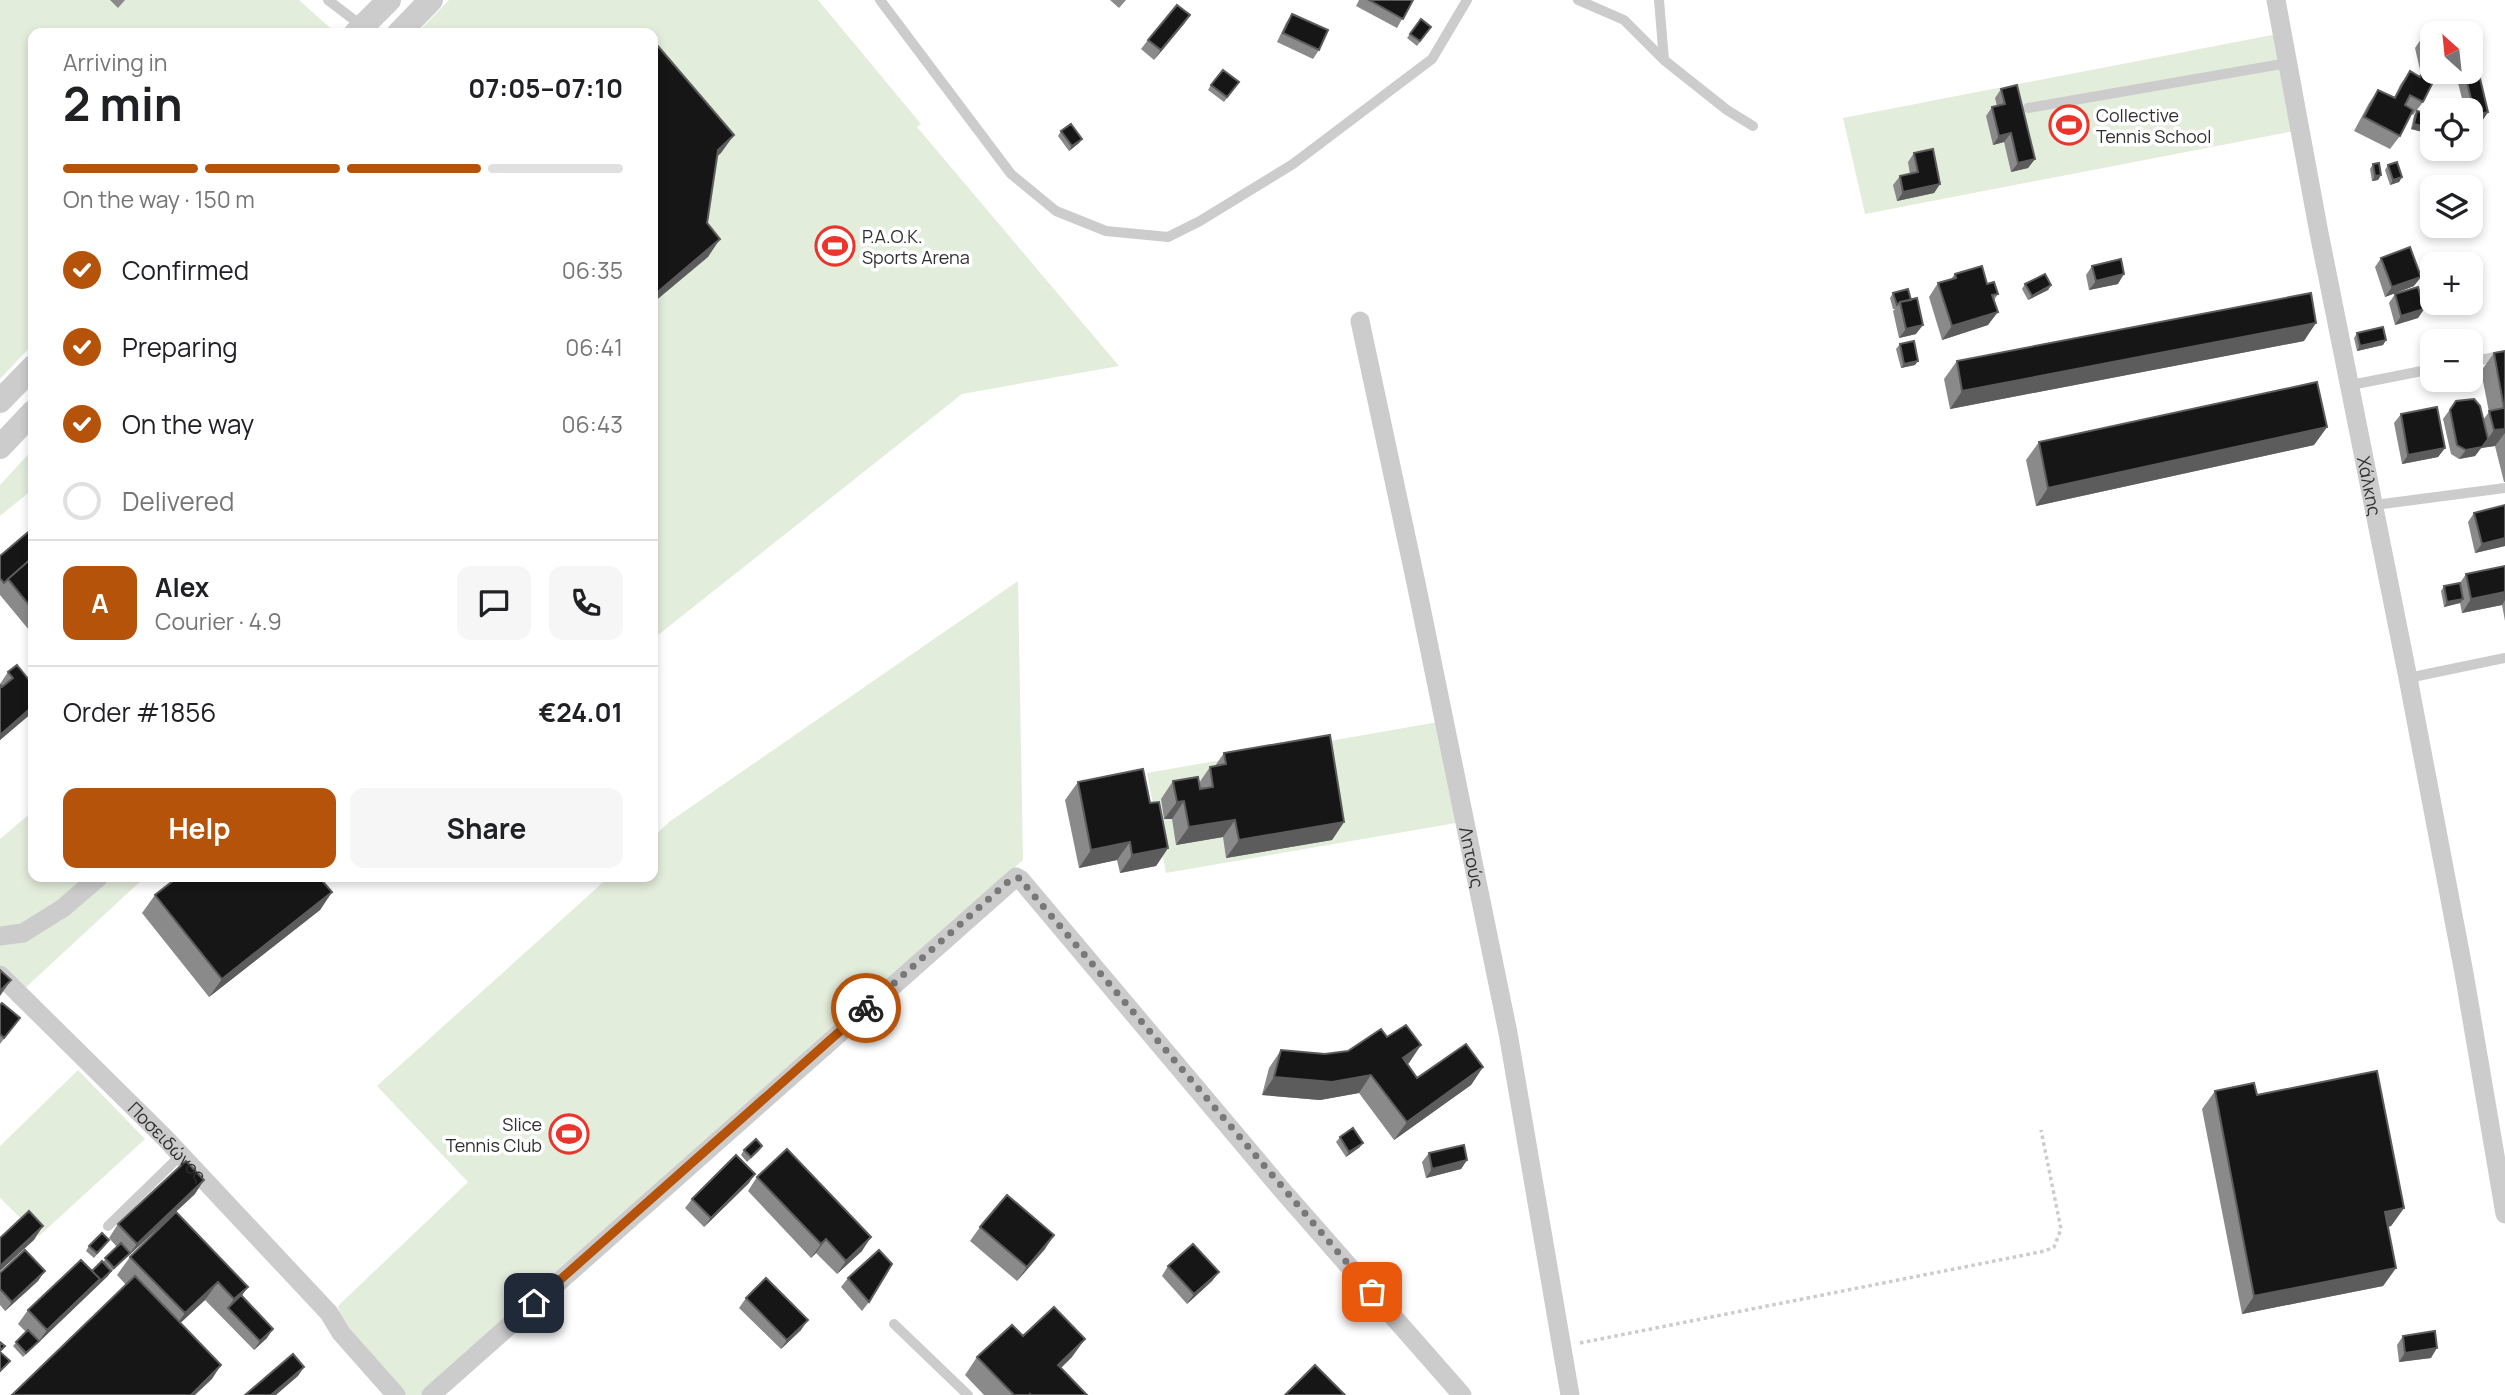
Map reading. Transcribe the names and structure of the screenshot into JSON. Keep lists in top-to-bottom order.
{
  "streets": {
    "street": ["Χάλκης", "Λητούς", "Ποσειδώνος"]
  },
  "places": {
    "sports": ["Collective Tennis School", "P.A.O.K. Sports Arena", "Slice Tennis Club"]
  },
  "north": "top left",
  "page": {
    "map_buttons": ["+", "−"],
    "heading": ["2 min", "Arriving in", "07:05–07:10"],
    "panel": [
      "Alex",
      "Courier · 4.9",
      "Order #1856",
      "€24.01"
    ],
    "bar": "On the way · 150 m",
    "list": [
      ["Confirmed", "06:35"],
      ["Preparing", "06:41"],
      ["On the way", "06:43"],
      "Delivered"
    ],
    "round": "A",
    "buttons": ["Help", "Share"]
  }
}
